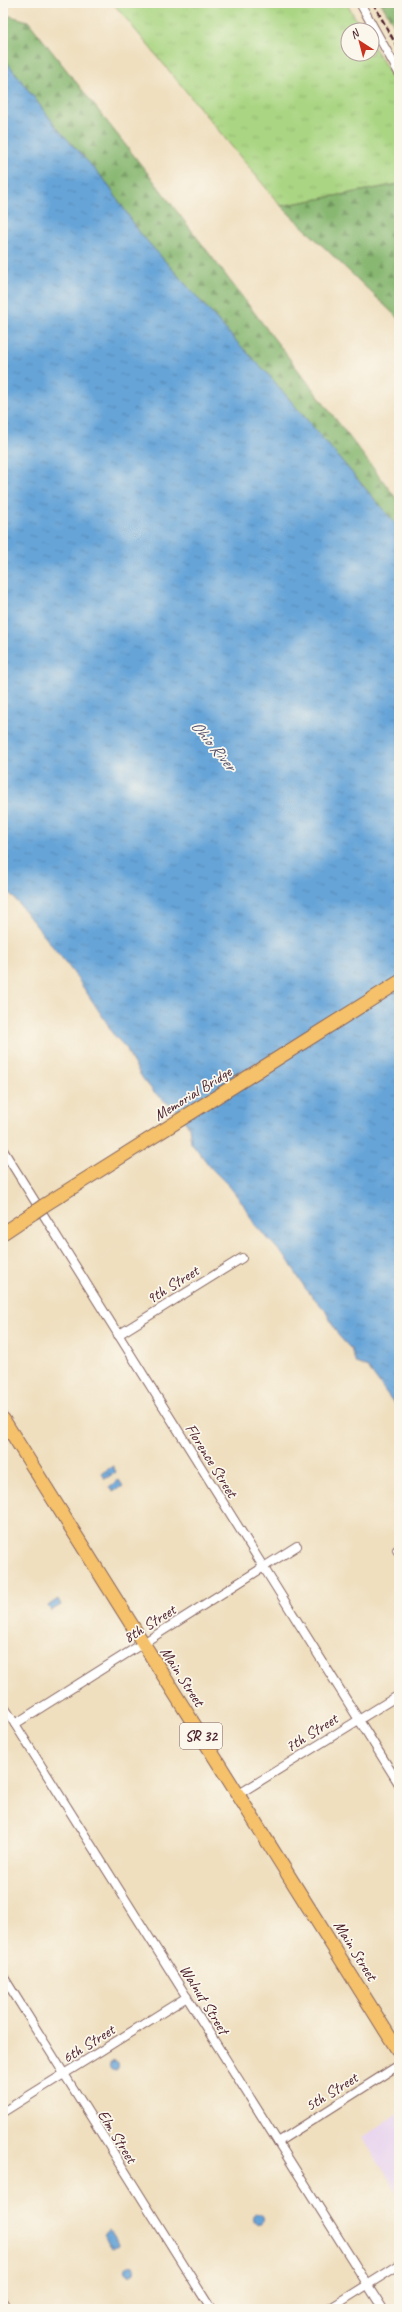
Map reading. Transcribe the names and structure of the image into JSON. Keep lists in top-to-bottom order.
{
  "streets": {
    "main road": ["Memorial Bridge", "Main Street", "SR 32"],
    "street": [
      "9th Street",
      "Florence Street",
      "8th Street",
      "7th Street",
      "Walnut Street",
      "6th Street",
      "5th Street",
      "Elm Street"
    ]
  },
  "crossings": [
    ["9th Street", "Florence Street"],
    ["Florence Street", "8th Street"],
    ["Florence Street", "7th Street"],
    ["8th Street", "Main Street"],
    ["8th Street", "Walnut Street"],
    ["Main Street", "7th Street"],
    ["Walnut Street", "6th Street"],
    ["Walnut Street", "5th Street"],
    ["6th Street", "Elm Street"]
  ],
  "water": ["Ohio River"],
  "north": "top left"
}
